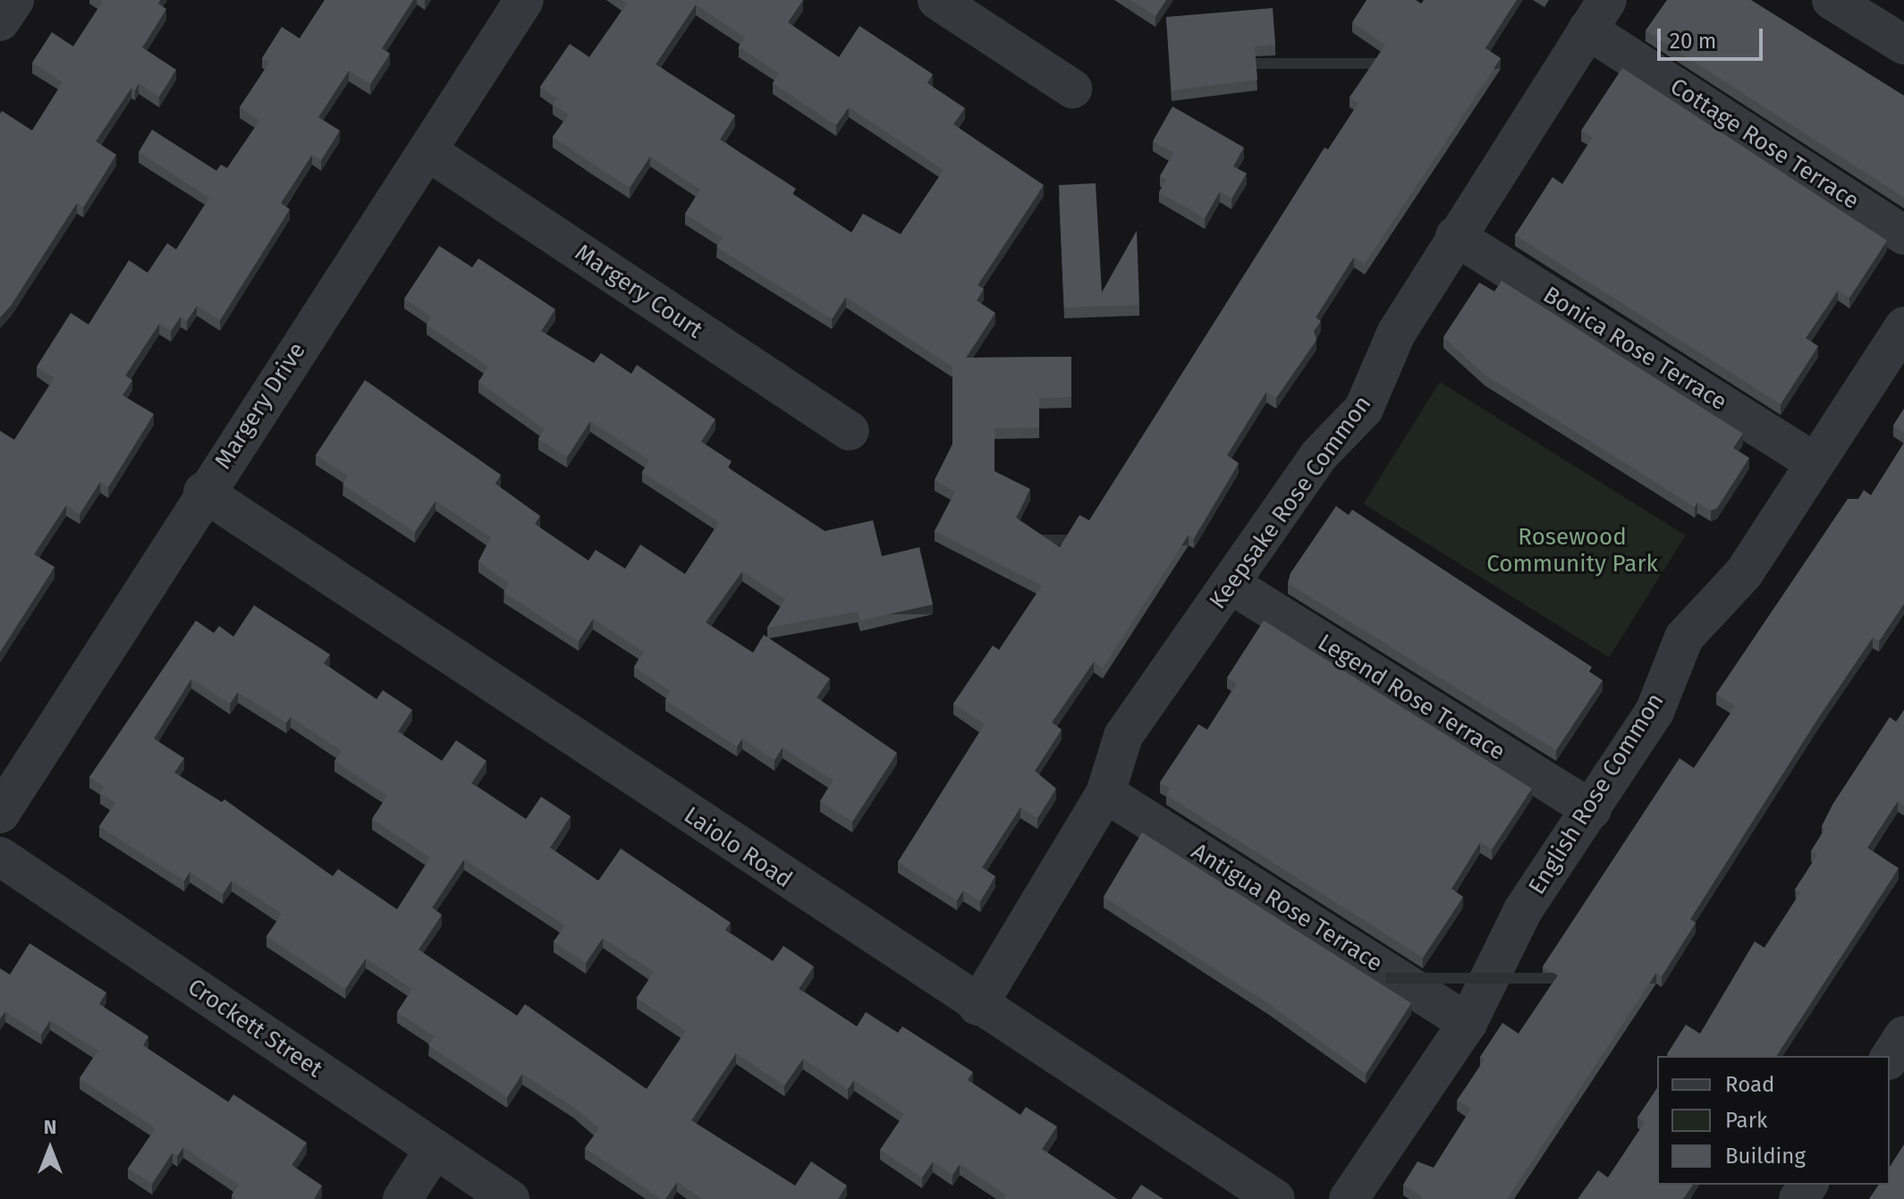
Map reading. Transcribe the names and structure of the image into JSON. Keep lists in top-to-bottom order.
{
  "streets": {
    "street": [
      "Cottage Rose Terrace",
      "Margery Court",
      "Bonica Rose Terrace",
      "Margery Drive",
      "Keepsake Rose Common",
      "Legend Rose Terrace",
      "English Rose Common",
      "Laiolo Road",
      "Antigua Rose Terrace",
      "Crockett Street"
    ]
  },
  "crossings": [
    ["Cottage Rose Terrace", "Keepsake Rose Common"],
    ["Margery Court", "Margery Drive"],
    ["Bonica Rose Terrace", "Keepsake Rose Common"],
    ["Bonica Rose Terrace", "English Rose Common"],
    ["Margery Drive", "Laiolo Road"],
    ["Keepsake Rose Common", "Legend Rose Terrace"],
    ["Keepsake Rose Common", "Laiolo Road"],
    ["Keepsake Rose Common", "Antigua Rose Terrace"],
    ["Legend Rose Terrace", "English Rose Common"],
    ["English Rose Common", "Antigua Rose Terrace"]
  ],
  "parks": ["Rosewood Community Park"],
  "legend": ["Road", "Park", "Building"],
  "scale_bar": "20 m",
  "north": "top"
}
